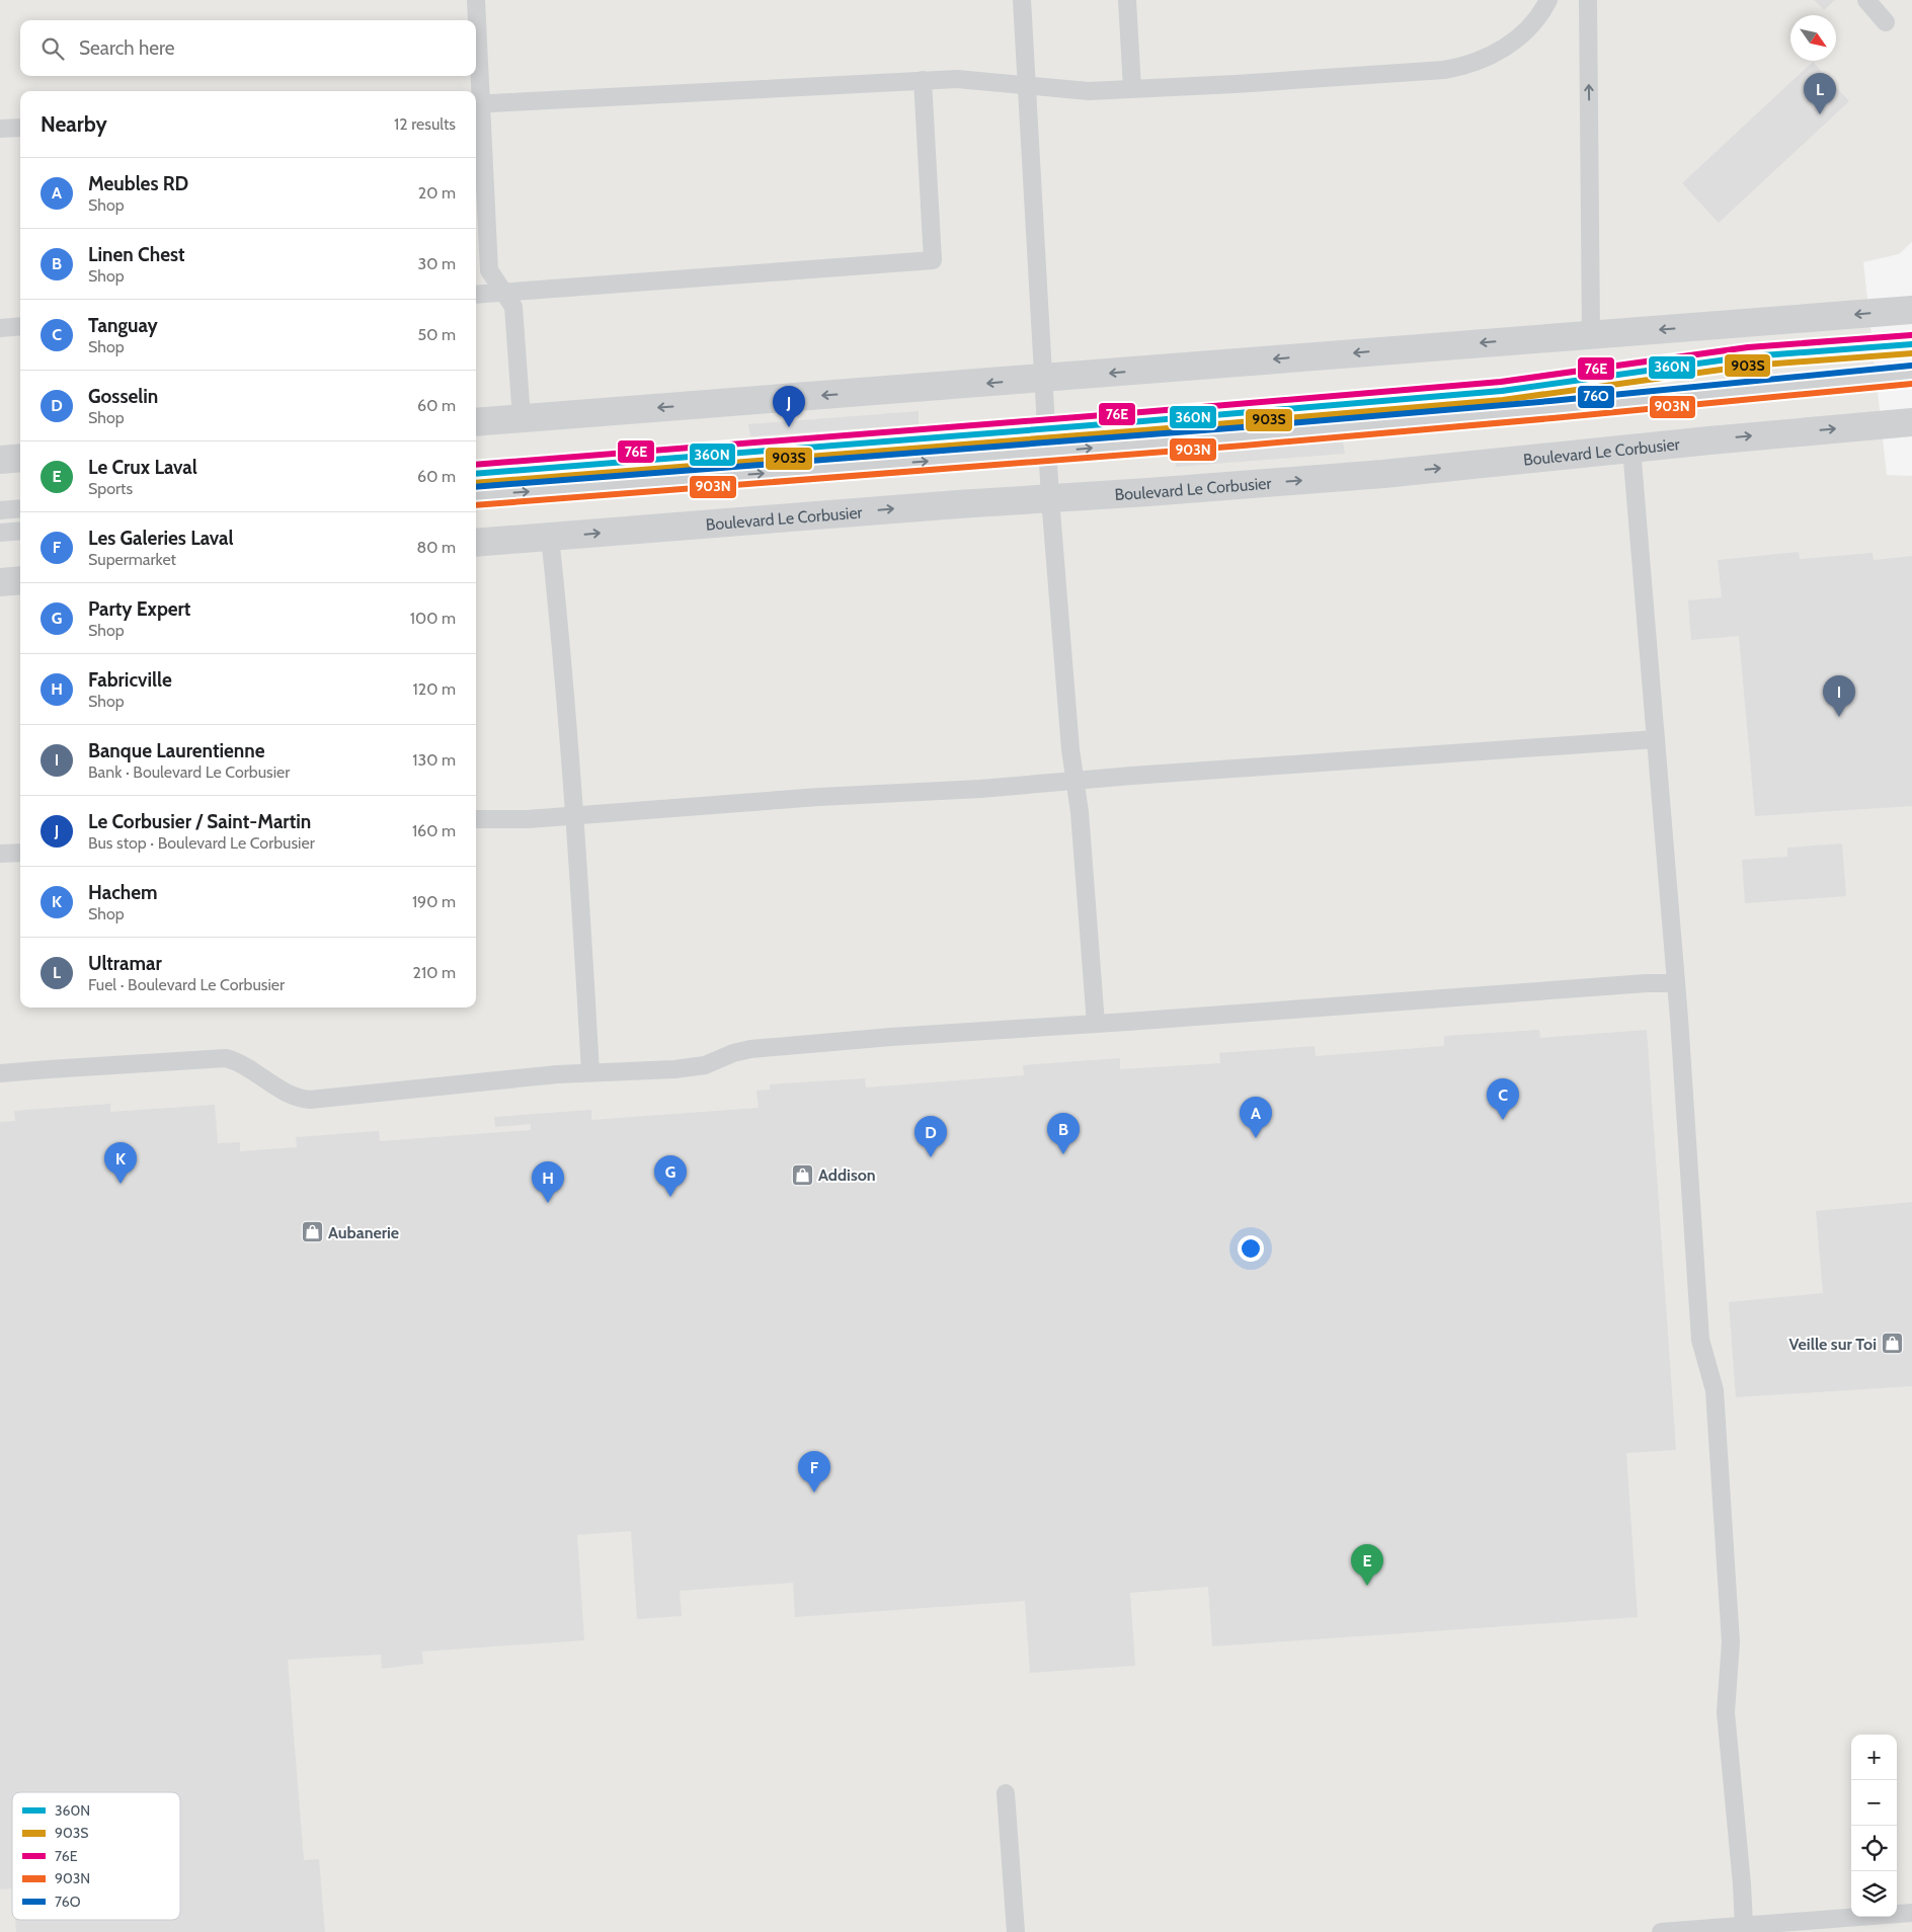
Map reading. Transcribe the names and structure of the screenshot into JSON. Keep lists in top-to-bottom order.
{
  "streets": {
    "street": ["Boulevard Le Corbusier"]
  },
  "places": {
    "shop": ["Addison", "Aubanerie", "Veille sur Toi"]
  },
  "lines": [
    "transit line 76E",
    "transit line 360N",
    "transit line 903S",
    "transit line 76O",
    "transit line 903N"
  ],
  "legend": [
    "360N",
    "903S",
    "76E",
    "903N",
    "76O"
  ],
  "north": "bottom right",
  "page": {
    "search": "Search here",
    "pins": [
      "L",
      "J",
      "I",
      "C",
      "A",
      "B",
      "D",
      "K",
      "G",
      "H",
      "F",
      "E"
    ],
    "heading": ["Nearby", "12 results"],
    "list": [
      {
        "mark": "A",
        "name": "Meubles RD",
        "note": "Shop",
        "value": "20 m"
      },
      {
        "mark": "B",
        "name": "Linen Chest",
        "note": "Shop",
        "value": "30 m"
      },
      {
        "mark": "C",
        "name": "Tanguay",
        "note": "Shop",
        "value": "50 m"
      },
      {
        "mark": "D",
        "name": "Gosselin",
        "note": "Shop",
        "value": "60 m"
      },
      {
        "mark": "E",
        "name": "Le Crux Laval",
        "note": "Sports",
        "value": "60 m"
      },
      {
        "mark": "F",
        "name": "Les Galeries Laval",
        "note": "Supermarket",
        "value": "80 m"
      },
      {
        "mark": "G",
        "name": "Party Expert",
        "note": "Shop",
        "value": "100 m"
      },
      {
        "mark": "H",
        "name": "Fabricville",
        "note": "Shop",
        "value": "120 m"
      },
      {
        "mark": "I",
        "name": "Banque Laurentienne",
        "note": "Bank · Boulevard Le Corbusier",
        "value": "130 m"
      },
      {
        "mark": "J",
        "name": "Le Corbusier / Saint-Martin",
        "note": "Bus stop · Boulevard Le Corbusier",
        "value": "160 m"
      },
      {
        "mark": "K",
        "name": "Hachem",
        "note": "Shop",
        "value": "190 m"
      },
      {
        "mark": "L",
        "name": "Ultramar",
        "note": "Fuel · Boulevard Le Corbusier",
        "value": "210 m"
      }
    ],
    "map_buttons": ["+", "−"]
  }
}
